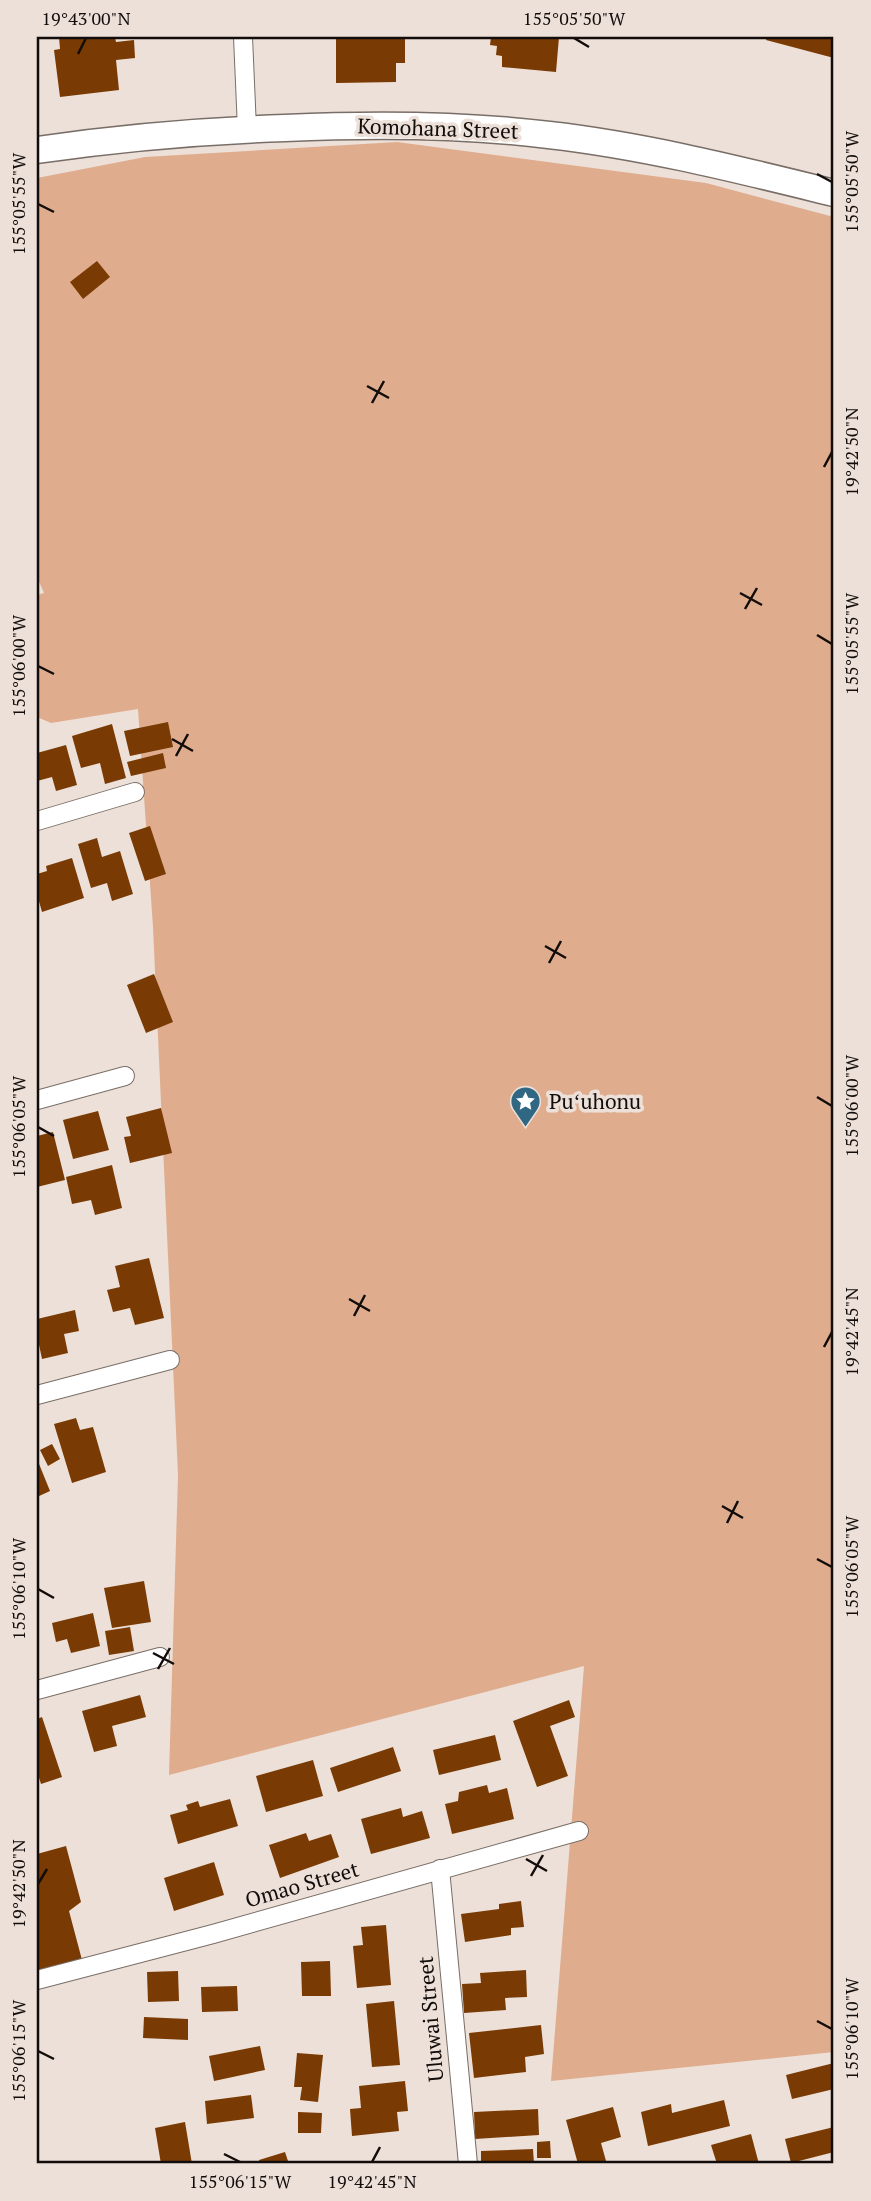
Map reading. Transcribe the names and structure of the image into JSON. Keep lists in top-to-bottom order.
{
  "streets": {
    "main road": ["Komohana Street"],
    "street": ["Omao Street", "Uluwai Street"]
  },
  "crossings": [
    ["Omao Street", "Uluwai Street"]
  ],
  "places": {
    "place": ["Puʻuhonu"]
  },
  "coordinates": [
    "19°43'00\"N",
    "155°05'50\"W",
    "155°05'55\"W",
    "19°42'50\"N",
    "155°06'00\"W",
    "155°06'05\"W",
    "19°42'45\"N",
    "155°06'10\"W",
    "155°06'15\"W"
  ]
}
